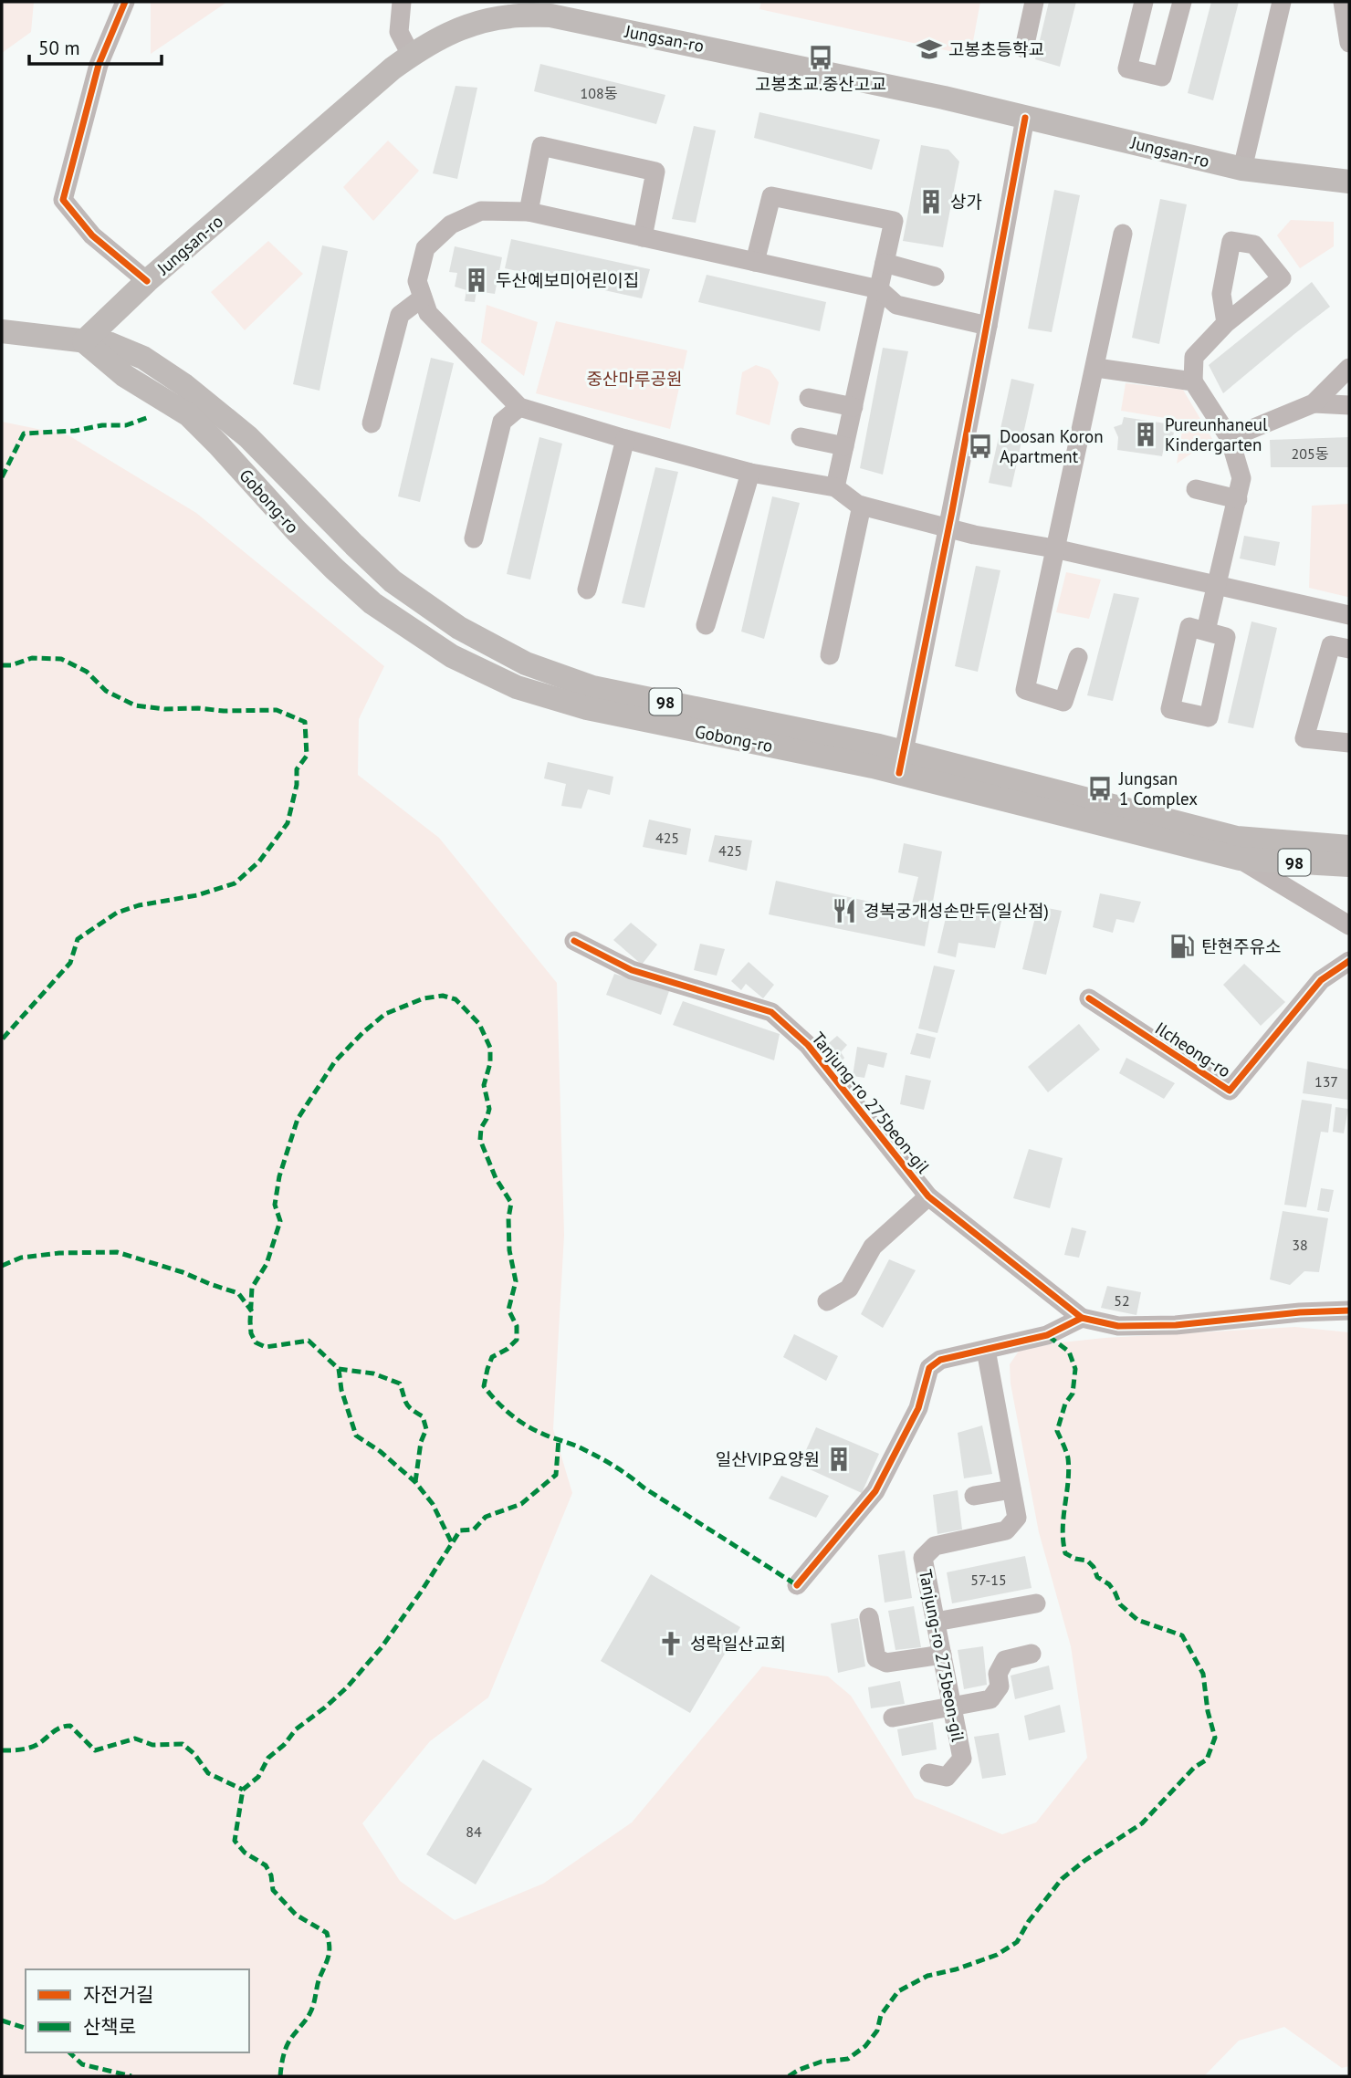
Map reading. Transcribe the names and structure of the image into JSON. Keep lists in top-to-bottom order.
{
  "streets": {
    "main road": ["Jungsan-ro", "Gobong-ro", "98"],
    "street": ["Ilcheong-ro", "Tanjung-ro 275beon-gil"]
  },
  "crossings": [
    ["Jungsan-ro", "Gobong-ro"]
  ],
  "parks": ["중산마루공원"],
  "places": {
    "school or university": ["고봉초등학교"],
    "bus stop": ["고봉초교.중산고교", "Doosan Koron Apartment", "Jungsan 1 Complex"],
    "building": [
      "상가",
      "두산예보미어린이집",
      "Pureunhaneul Kindergarten",
      "일산VIP요양원"
    ],
    "restaurant": ["경복궁개성손만두(일산점)"],
    "fuel station": ["탄현주유소"],
    "church": ["성락일산교회"]
  },
  "house_numbers": [
    "108동",
    "205동",
    "425",
    "425",
    "137",
    "38",
    "52",
    "57-15",
    "84"
  ],
  "legend": ["자전거길", "산책로"],
  "scale_bar": "50 m"
}
